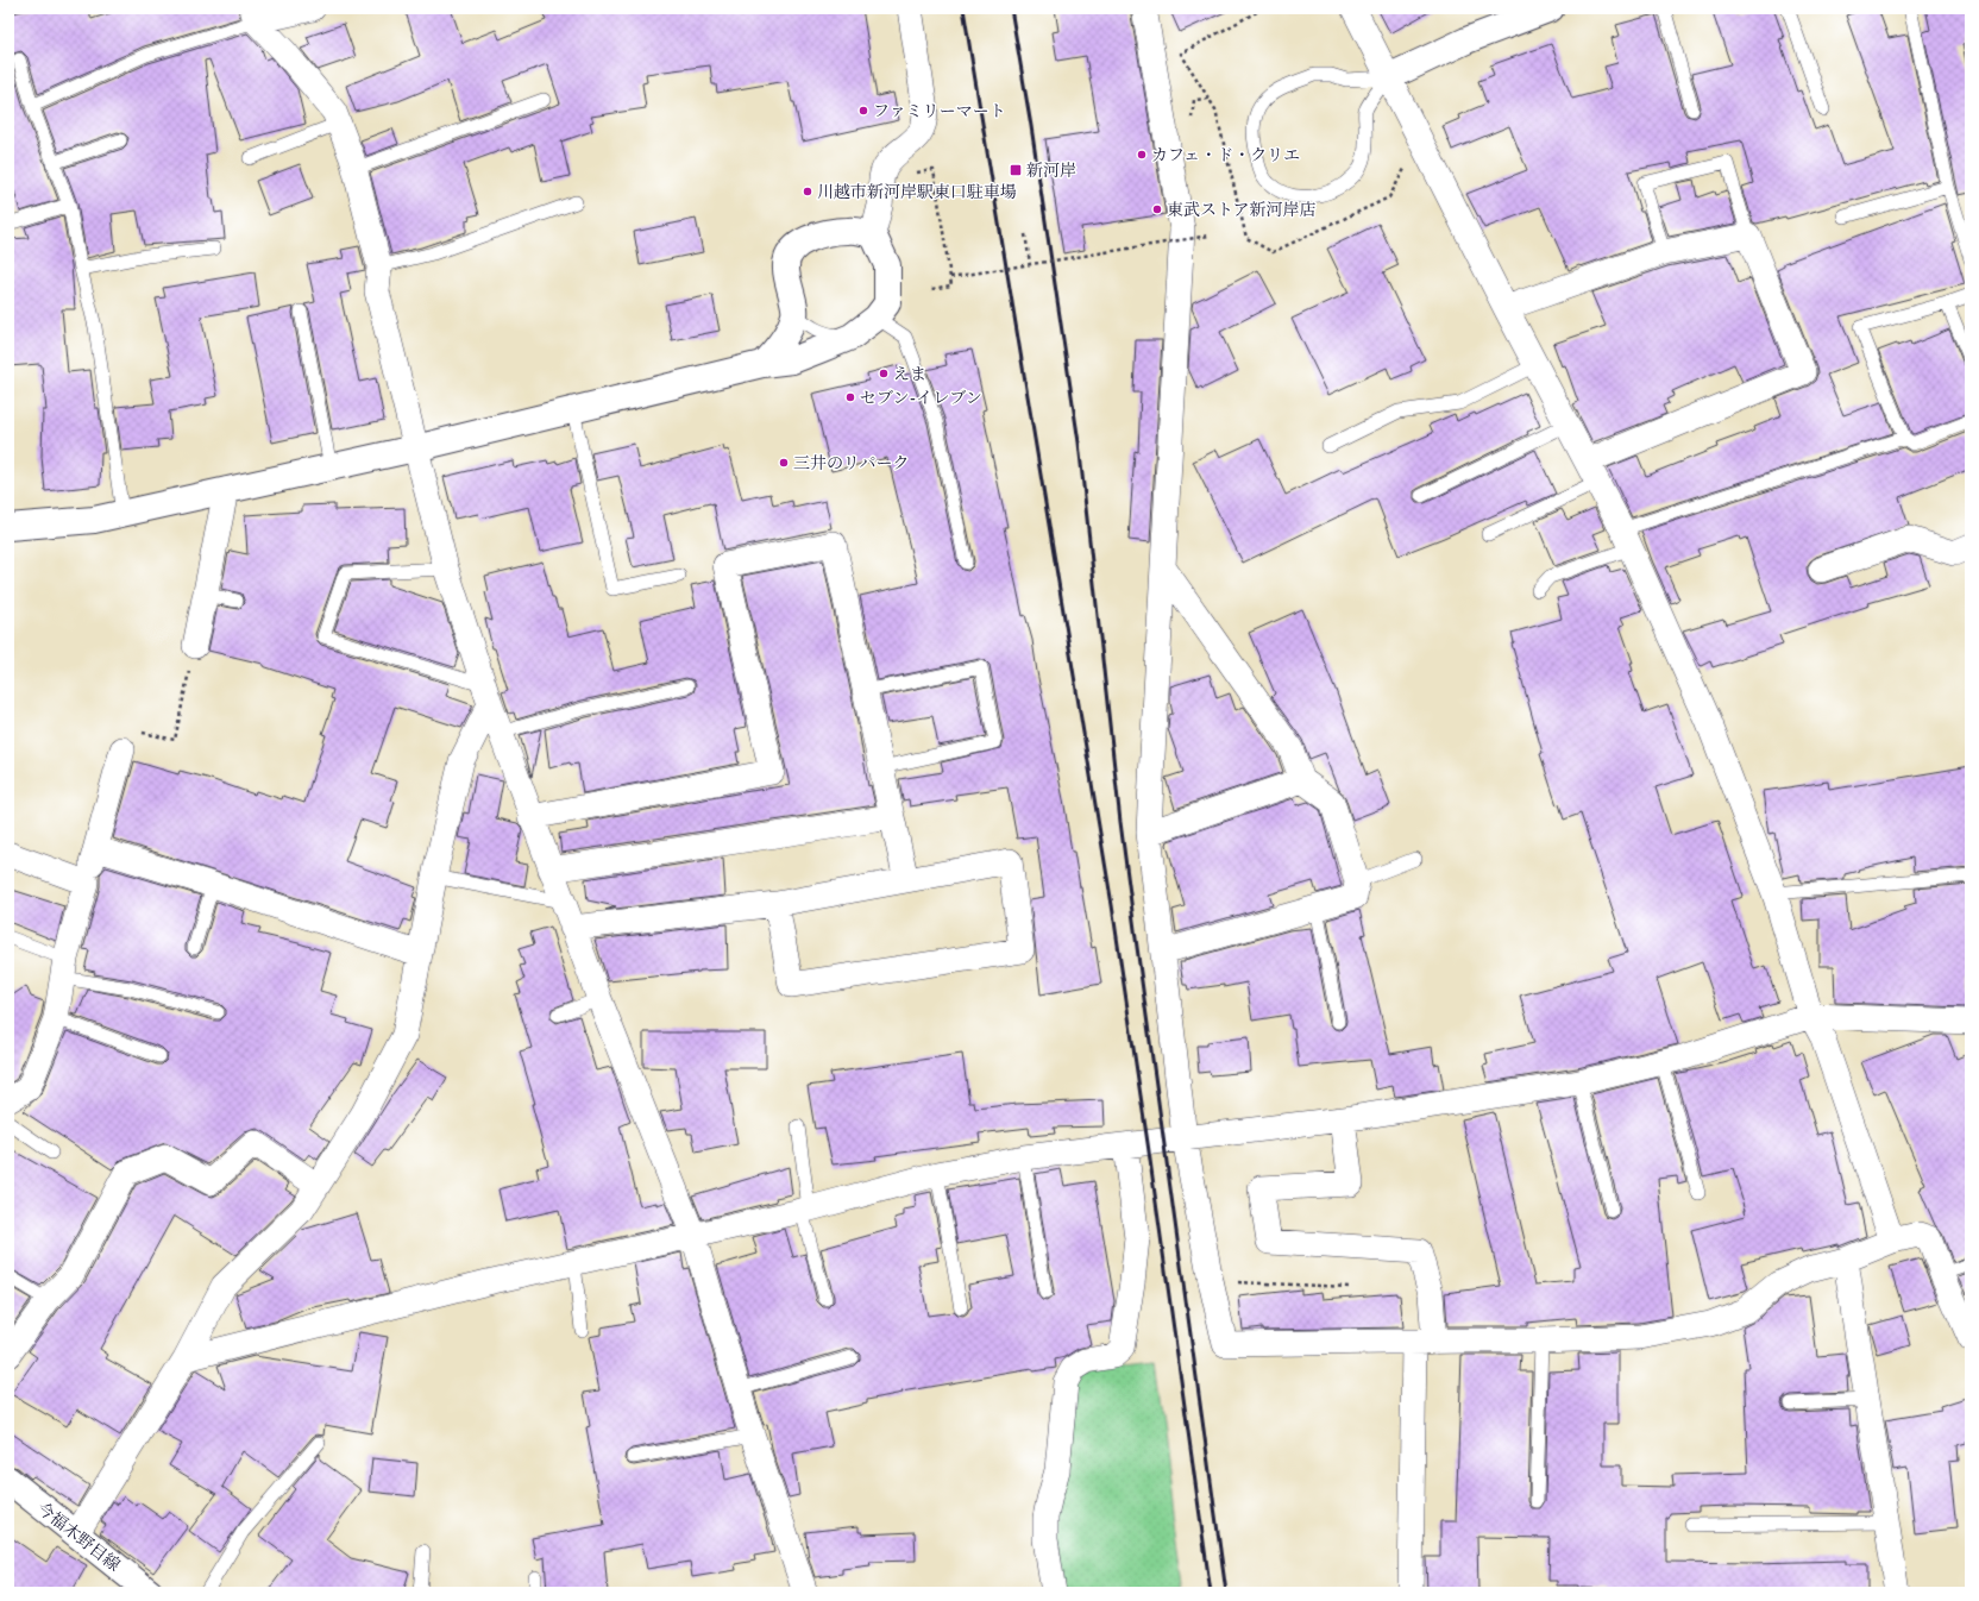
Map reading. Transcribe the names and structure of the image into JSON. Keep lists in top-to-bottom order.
{
  "streets": {
    "street": ["今福木野目線"]
  },
  "places": {
    "other": [
      "ファミリーマート",
      "カフェ・ド・クリエ",
      "川越市新河岸駅東口駐車場",
      "東武ストア新河岸店",
      "えま",
      "セブン-イレブン",
      "三井のリパーク"
    ],
    "transit": ["新河岸"]
  }
}
